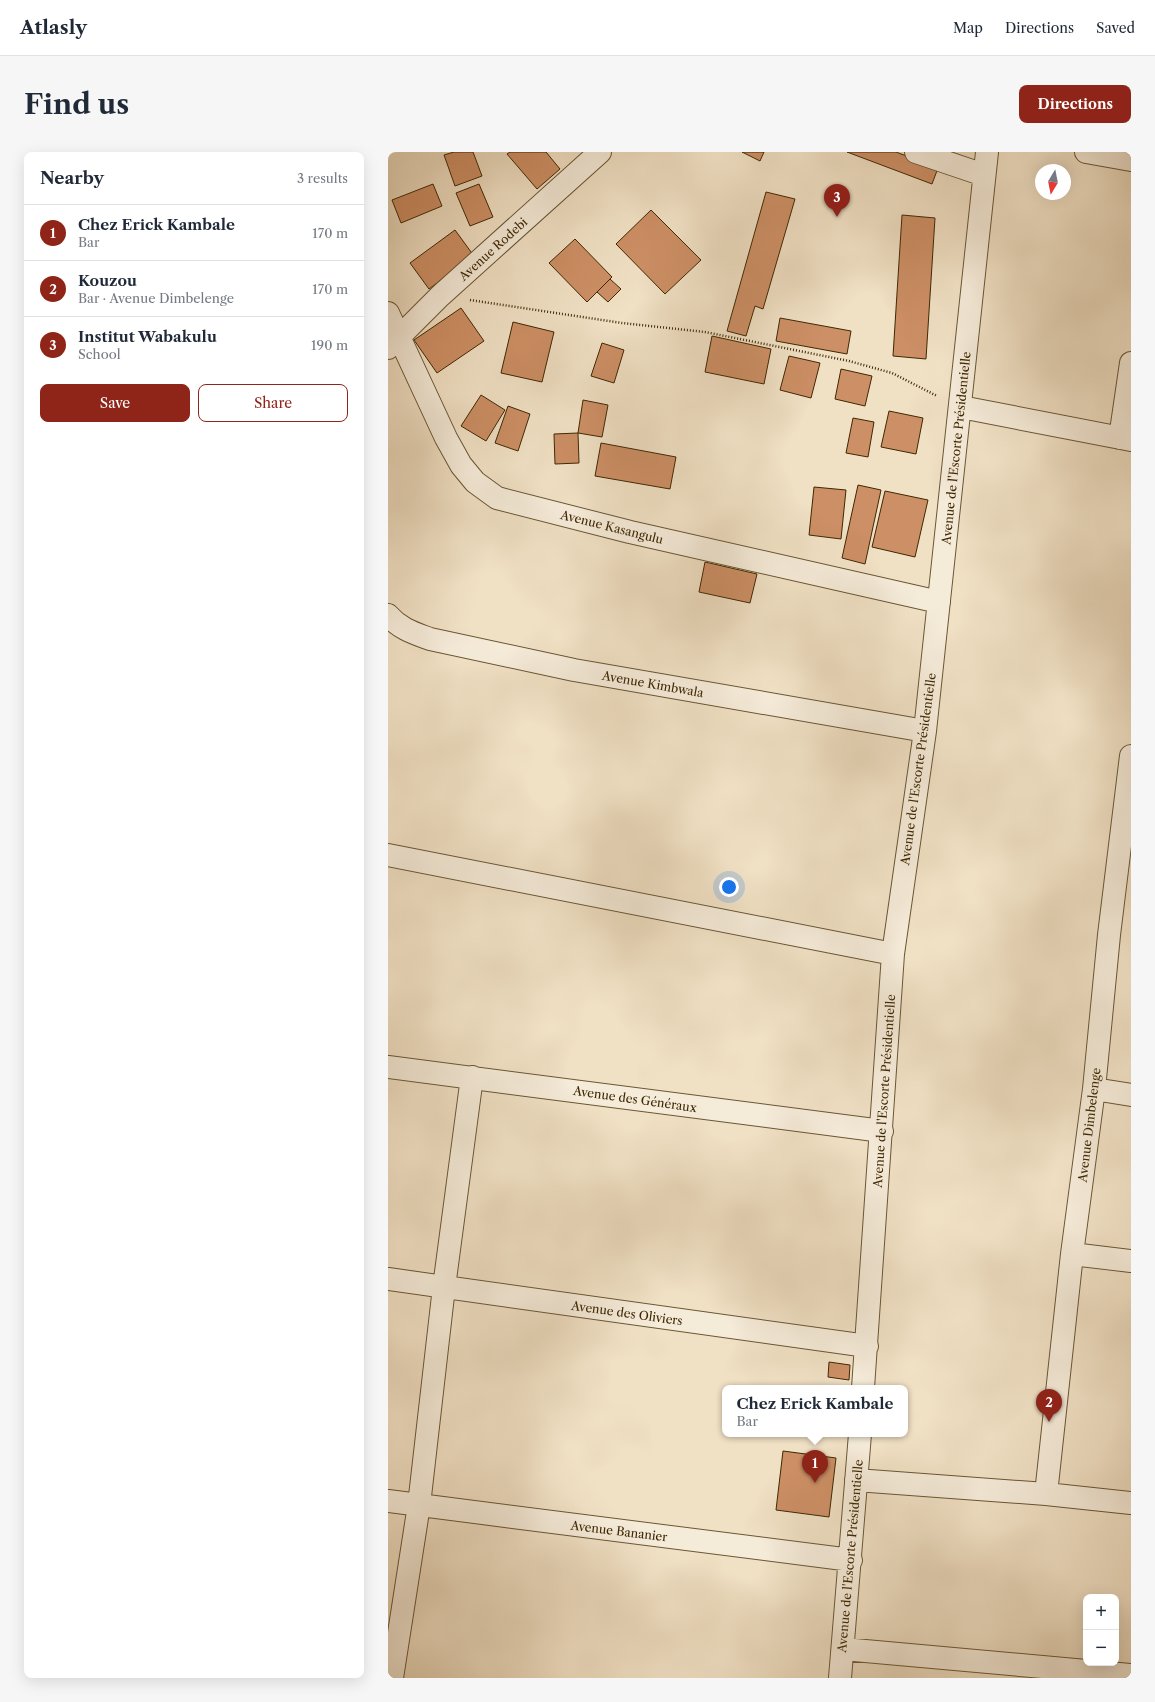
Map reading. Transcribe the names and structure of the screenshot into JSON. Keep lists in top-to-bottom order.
{
  "streets": {
    "street": [
      "Avenue Rodebi",
      "Avenue de l'Escorte Présidentielle",
      "Avenue Kasangulu",
      "Avenue Kimbwala",
      "Avenue des Généraux",
      "Avenue Dimbelenge",
      "Avenue des Oliviers",
      "Avenue Bananier"
    ]
  },
  "crossings": [
    ["Avenue Rodebi", "Avenue Kasangulu"],
    ["Avenue de l'Escorte Présidentielle", "Avenue Kasangulu"],
    ["Avenue de l'Escorte Présidentielle", "Avenue Kimbwala"],
    ["Avenue de l'Escorte Présidentielle", "Avenue des Généraux"],
    ["Avenue de l'Escorte Présidentielle", "Avenue des Oliviers"],
    ["Avenue de l'Escorte Présidentielle", "Avenue Bananier"]
  ],
  "north": "bottom",
  "page": {
    "header": "Atlasly",
    "nav": ["Map", "Directions", "Saved"],
    "buttons": [
      "Directions",
      ["Save", "Share"]
    ],
    "title": "Find us",
    "heading": ["Nearby", "3 results"],
    "pins": ["3", "2", "1"],
    "list": [
      {
        "mark": "1",
        "name": "Chez Erick Kambale",
        "note": "Bar",
        "value": "170 m"
      },
      {
        "mark": "2",
        "name": "Kouzou",
        "note": "Bar · Avenue Dimbelenge",
        "value": "170 m"
      },
      {
        "mark": "3",
        "name": "Institut Wabakulu",
        "note": "School",
        "value": "190 m"
      }
    ],
    "popup": ["Chez Erick Kambale", "Bar"],
    "map_buttons": ["+", "−"]
  }
}
